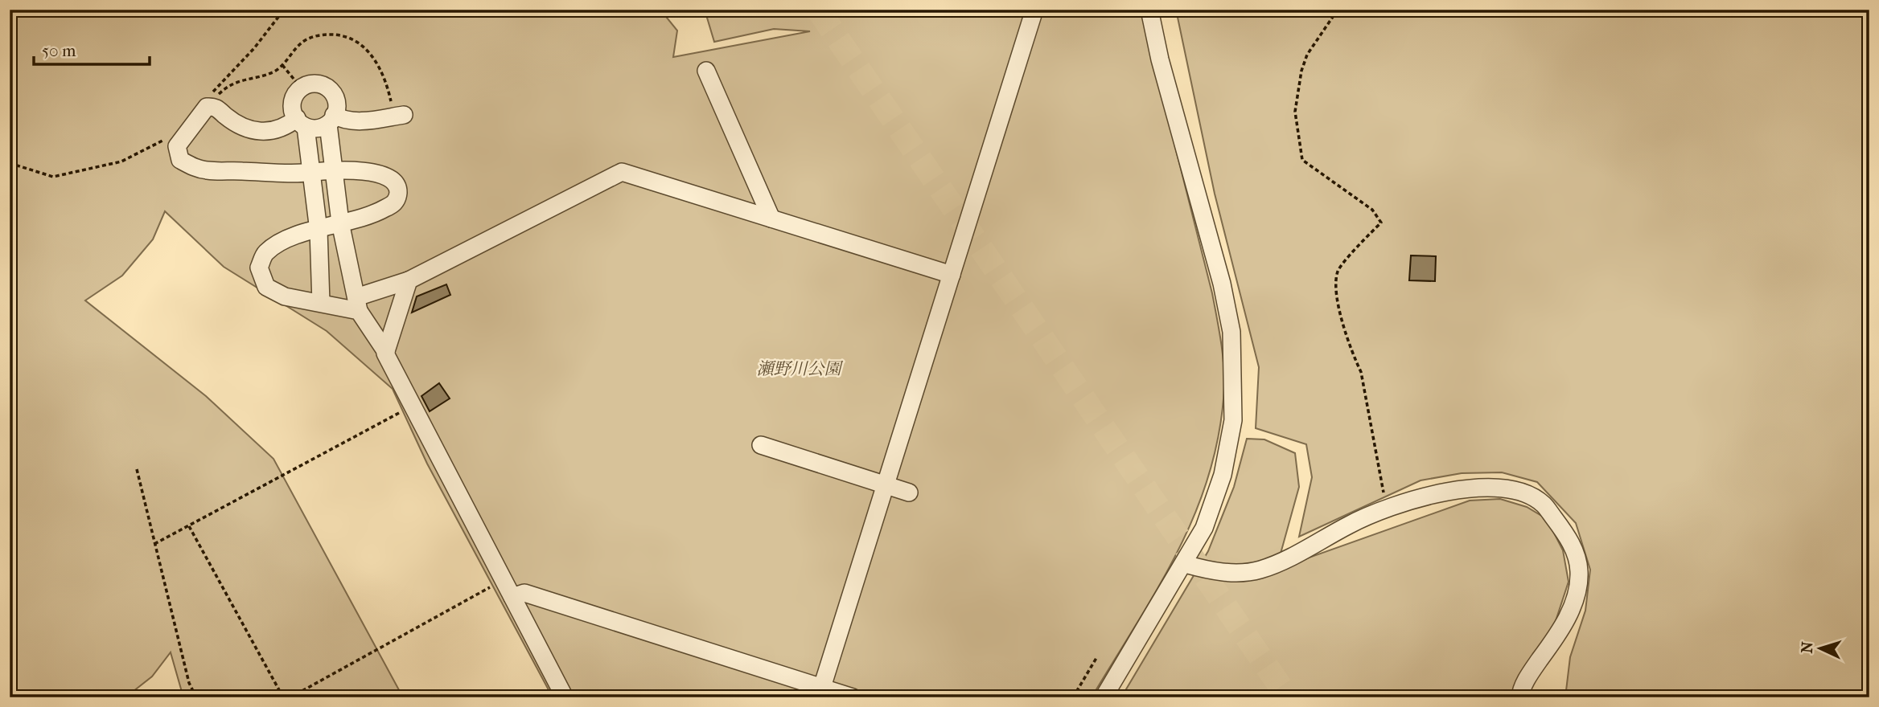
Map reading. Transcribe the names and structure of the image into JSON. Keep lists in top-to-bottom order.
{
  "parks": ["瀬野川公園"],
  "scale_bar": "50 m",
  "north": "left"
}
